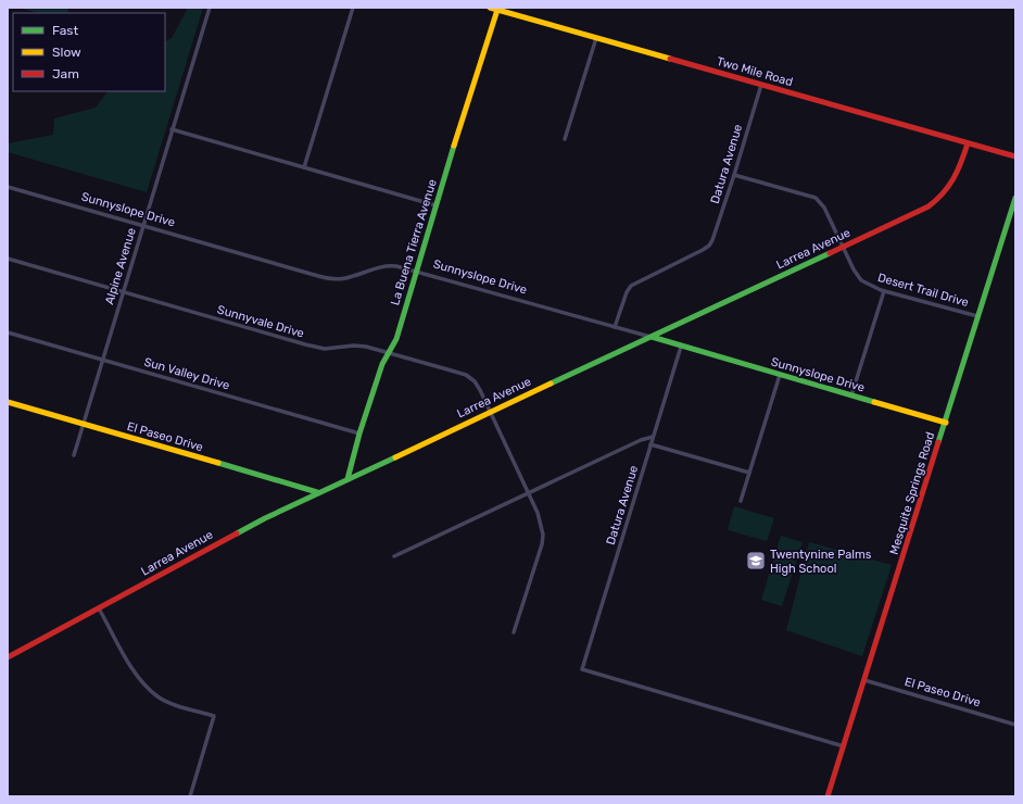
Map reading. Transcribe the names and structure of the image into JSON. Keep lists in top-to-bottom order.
{
  "streets": {
    "street": [
      "Two Mile Road",
      "Datura Avenue",
      "Sunnyslope Drive",
      "La Buena Tierra Avenue",
      "Larrea Avenue",
      "Alpine Avenue",
      "Desert Trail Drive",
      "Sunnyvale Drive",
      "Sun Valley Drive",
      "El Paseo Drive",
      "Mesquite Springs Road"
    ]
  },
  "crossings": [
    ["Two Mile Road", "Datura Avenue"],
    ["Two Mile Road", "La Buena Tierra Avenue"],
    ["Two Mile Road", "Larrea Avenue"],
    ["Datura Avenue", "Sunnyslope Drive"],
    ["Datura Avenue", "Desert Trail Drive"],
    ["Datura Avenue", "Mesquite Springs Road"],
    ["Sunnyslope Drive", "La Buena Tierra Avenue"],
    ["Sunnyslope Drive", "Larrea Avenue"],
    ["Sunnyslope Drive", "Alpine Avenue"],
    ["Sunnyslope Drive", "Mesquite Springs Road"],
    ["La Buena Tierra Avenue", "Larrea Avenue"],
    ["La Buena Tierra Avenue", "Sunnyvale Drive"],
    ["La Buena Tierra Avenue", "Sun Valley Drive"],
    ["Larrea Avenue", "Desert Trail Drive"],
    ["Larrea Avenue", "Sunnyvale Drive"],
    ["Larrea Avenue", "El Paseo Drive"],
    ["Alpine Avenue", "Sunnyvale Drive"],
    ["Alpine Avenue", "Sun Valley Drive"],
    ["Alpine Avenue", "El Paseo Drive"],
    ["Desert Trail Drive", "Mesquite Springs Road"],
    ["El Paseo Drive", "Mesquite Springs Road"]
  ],
  "places": {
    "school or university": ["Twentynine Palms High School"]
  },
  "legend": ["Fast", "Slow", "Jam"]
}
